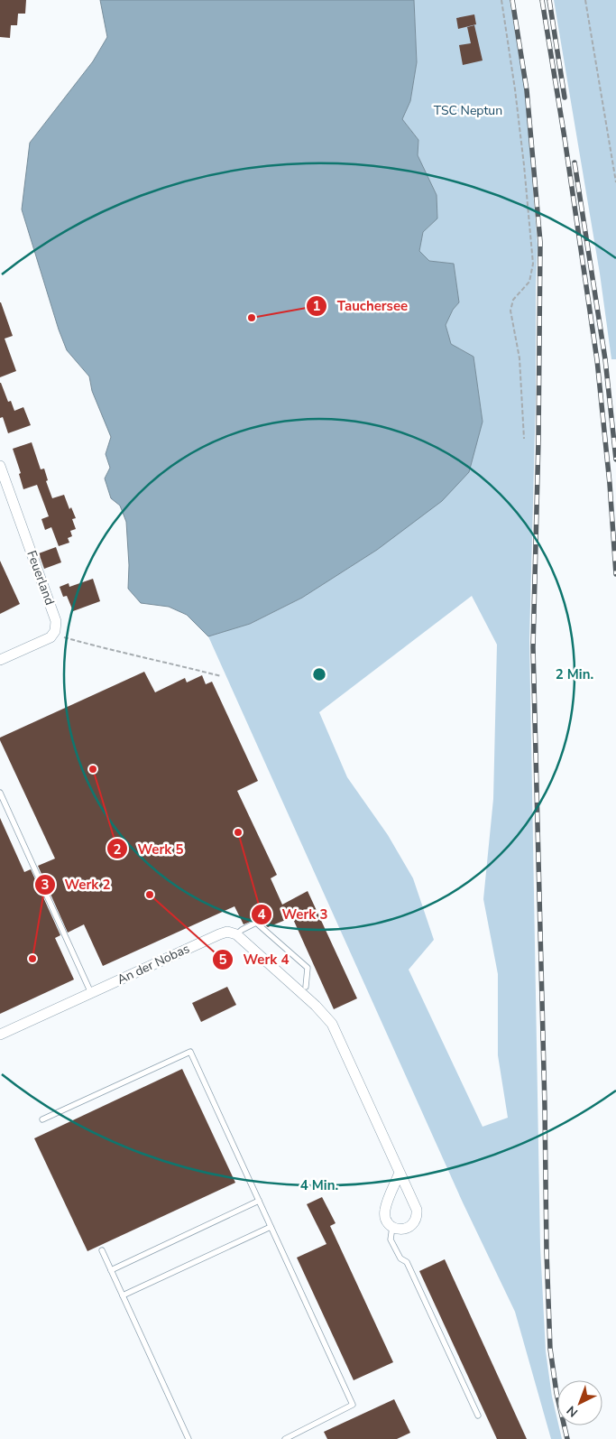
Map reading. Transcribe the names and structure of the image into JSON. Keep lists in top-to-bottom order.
{
  "streets": {
    "street": ["Feuerland", "An der Nobas"]
  },
  "parks": ["TSC Neptun"],
  "places": [
    "Tauchersee",
    "Werk 5",
    "Werk 3",
    "Werk 4",
    "Werk 2"
  ],
  "north": "bottom left",
  "rings": ["2 Min.", "4 Min."]
}
